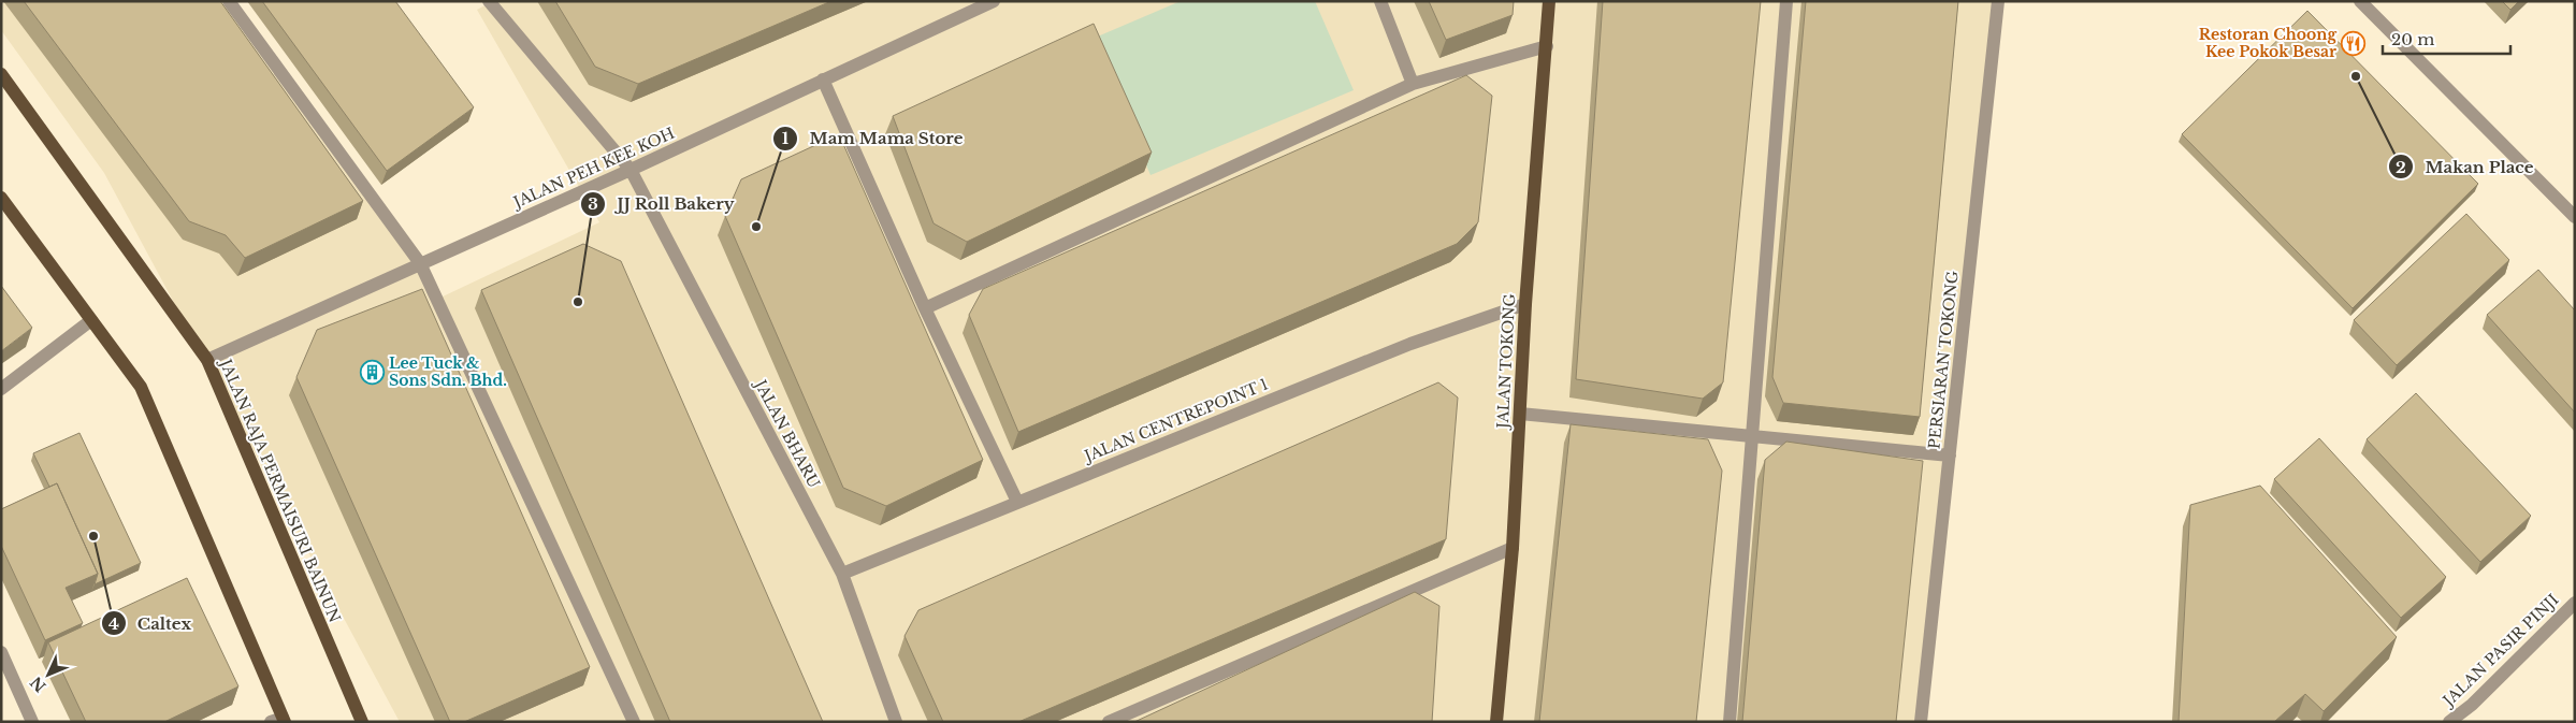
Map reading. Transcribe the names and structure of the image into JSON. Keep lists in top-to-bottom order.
{
  "streets": {
    "main road": ["JALAN TOKONG", "JALAN RAJA PERMAISURI BAINUN"],
    "street": [
      "JALAN PEH KEE KOH",
      "PERSIARAN TOKONG",
      "JALAN CENTREPOINT 1",
      "JALAN BHARU",
      "JALAN PASIR PINJI"
    ]
  },
  "crossings": [
    ["JALAN PEH KEE KOH", "JALAN BHARU"],
    ["JALAN PEH KEE KOH", "JALAN RAJA PERMAISURI BAINUN"],
    ["JALAN TOKONG", "JALAN CENTREPOINT 1"],
    ["JALAN CENTREPOINT 1", "JALAN BHARU"]
  ],
  "places": {
    "restaurant": ["Restoran Choong Kee Pokok Besar"],
    "other": [
      "Makan Place",
      "Mam Mama Store",
      "JJ Roll Bakery",
      "Caltex"
    ],
    "building": ["Lee Tuck & Sons Sdn. Bhd."]
  },
  "scale_bar": "20 m",
  "north": "bottom left"
}
